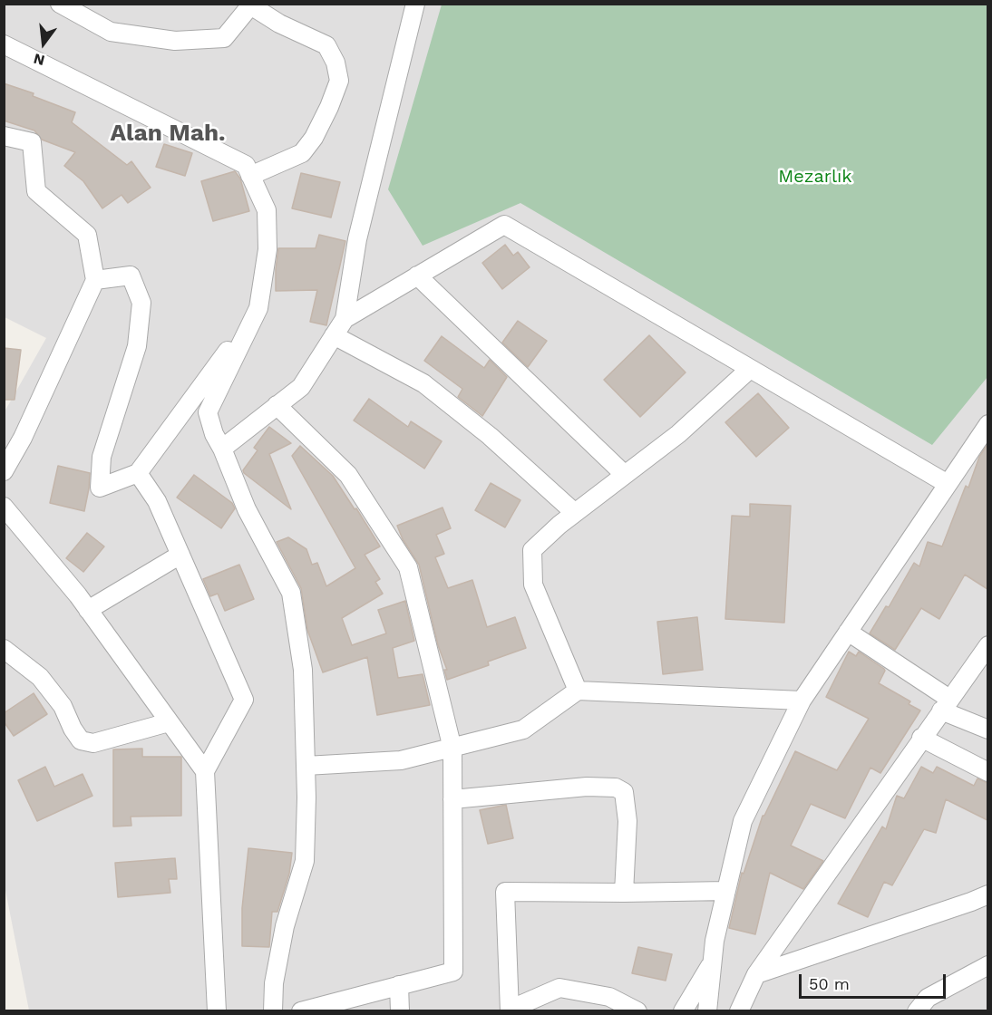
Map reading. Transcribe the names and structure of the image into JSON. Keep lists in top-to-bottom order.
{
  "districts": ["Alan Mah."],
  "parks": ["Mezarlık"],
  "scale_bar": "50 m",
  "north": "bottom"
}
